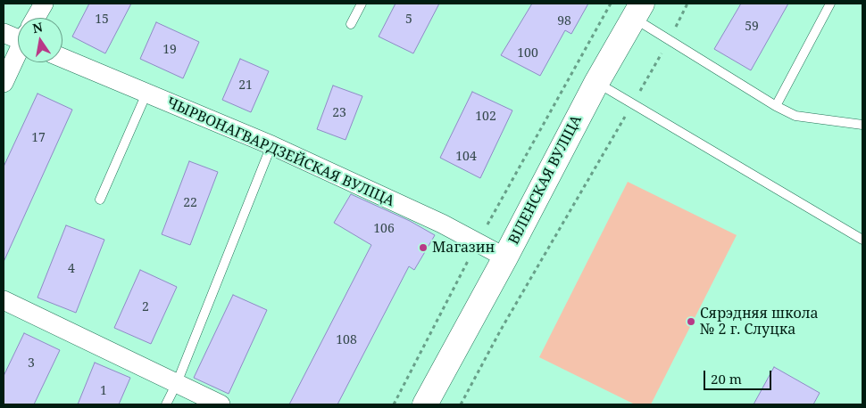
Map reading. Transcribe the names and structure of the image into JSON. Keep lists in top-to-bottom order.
{
  "streets": {
    "main road": ["ВІЛЕНСКАЯ ВУЛІЦА"],
    "street": ["ЧЫРВОНАГВАРДЗЕЙСКАЯ ВУЛІЦА"]
  },
  "crossings": [
    ["ЧЫРВОНАГВАРДЗЕЙСКАЯ ВУЛІЦА", "ВІЛЕНСКАЯ ВУЛІЦА"]
  ],
  "places": ["Магазин", "Сярэдняя школа № 2 г. Слуцка"],
  "house_numbers": [
    "15",
    "5",
    "98",
    "59",
    "19",
    "100",
    "21",
    "23",
    "102",
    "17",
    "104",
    "22",
    "106",
    "4",
    "2",
    "108",
    "3",
    "1"
  ],
  "scale_bar": "20 m",
  "north": "top"
}
